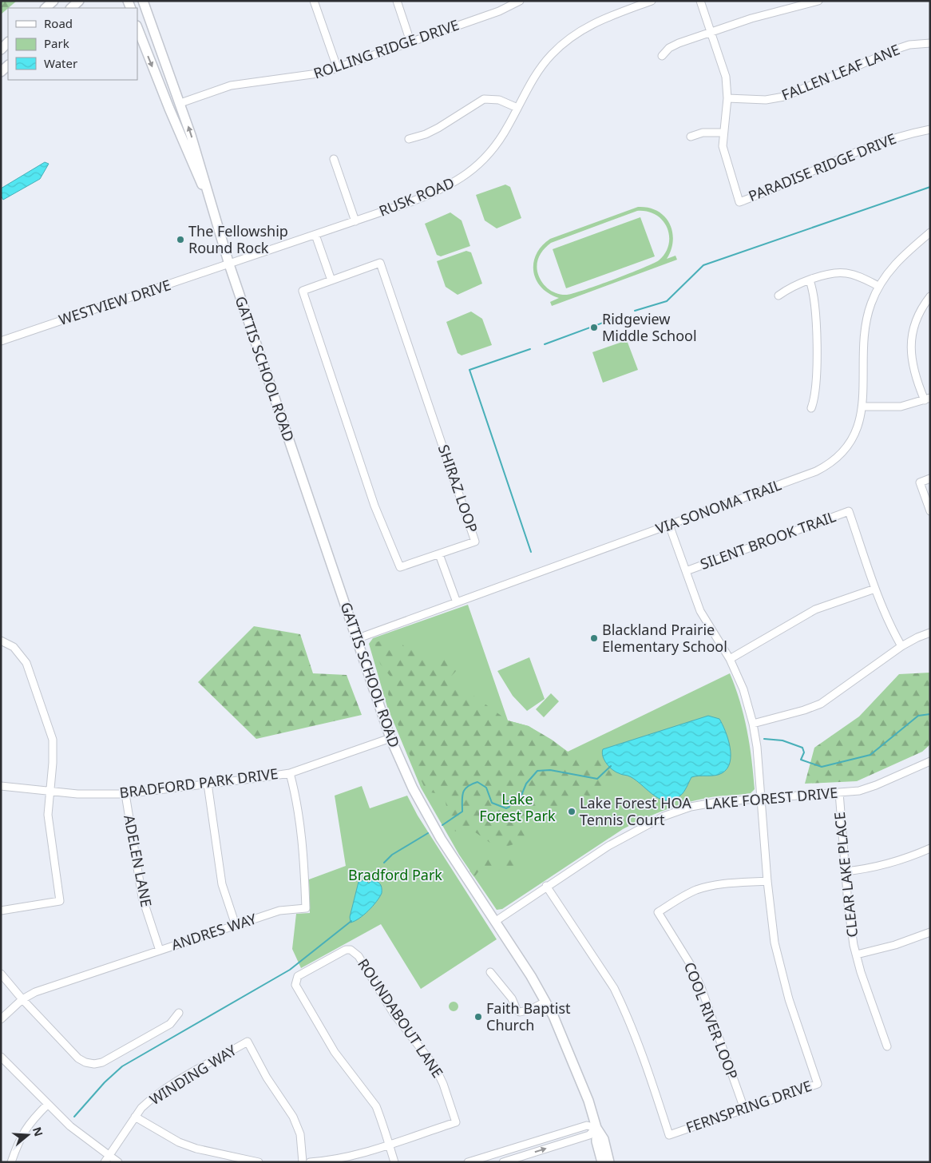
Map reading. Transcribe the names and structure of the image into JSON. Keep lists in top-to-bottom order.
{
  "streets": {
    "main road": ["GATTIS SCHOOL ROAD"],
    "street": [
      "ROLLING RIDGE DRIVE",
      "FALLEN LEAF LANE",
      "PARADISE RIDGE DRIVE",
      "RUSK ROAD",
      "WESTVIEW DRIVE",
      "SHIRAZ LOOP",
      "VIA SONOMA TRAIL",
      "SILENT BROOK TRAIL",
      "BRADFORD PARK DRIVE",
      "LAKE FOREST DRIVE",
      "ADELEN LANE",
      "CLEAR LAKE PLACE",
      "ANDRES WAY",
      "ROUNDABOUT LANE",
      "COOL RIVER LOOP",
      "WINDING WAY",
      "FERNSPRING DRIVE"
    ]
  },
  "crossings": [
    ["ROLLING RIDGE DRIVE", "GATTIS SCHOOL ROAD"],
    ["RUSK ROAD", "WESTVIEW DRIVE"],
    ["RUSK ROAD", "GATTIS SCHOOL ROAD"],
    ["WESTVIEW DRIVE", "GATTIS SCHOOL ROAD"],
    ["GATTIS SCHOOL ROAD", "VIA SONOMA TRAIL"],
    ["GATTIS SCHOOL ROAD", "BRADFORD PARK DRIVE"],
    ["GATTIS SCHOOL ROAD", "LAKE FOREST DRIVE"],
    ["VIA SONOMA TRAIL", "FERNSPRING DRIVE"],
    ["SILENT BROOK TRAIL", "FERNSPRING DRIVE"],
    ["BRADFORD PARK DRIVE", "ADELEN LANE"],
    ["BRADFORD PARK DRIVE", "ANDRES WAY"],
    ["LAKE FOREST DRIVE", "CLEAR LAKE PLACE"],
    ["LAKE FOREST DRIVE", "FERNSPRING DRIVE"],
    ["ADELEN LANE", "ANDRES WAY"],
    ["COOL RIVER LOOP", "FERNSPRING DRIVE"]
  ],
  "parks": ["Lake Forest Park", "Bradford Park"],
  "places": [
    "The Fellowship Round Rock",
    "Ridgeview Middle School",
    "Blackland Prairie Elementary School",
    "Lake Forest HOA Tennis Court",
    "Faith Baptist Church"
  ],
  "legend": ["Road", "Park", "Water"],
  "north": "right"
}
